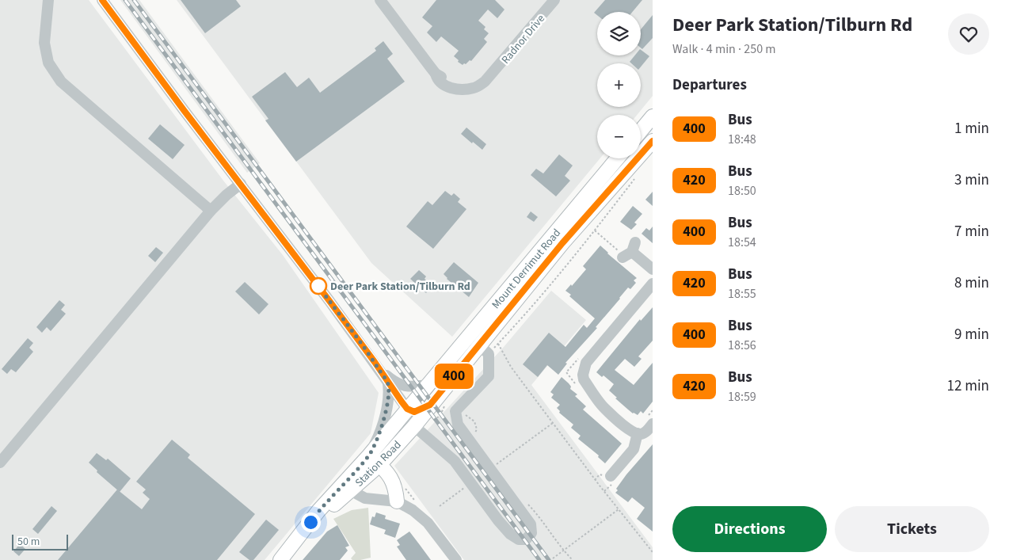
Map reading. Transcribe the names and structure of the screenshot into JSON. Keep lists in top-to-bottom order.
{
  "streets": {
    "main road": ["Mount Derrimut Road", "Station Road"],
    "street": ["Radnor Drive"]
  },
  "crossings": [
    ["Mount Derrimut Road", "Station Road"]
  ],
  "places": ["Deer Park Station/Tilburn Rd"],
  "lines": ["bus line 400"],
  "scale_bar": "50 m",
  "page": {
    "on_map": "400",
    "heading": [
      ["Deer Park Station/Tilburn Rd", "Walk · 4 min · 250 m"],
      "Departures"
    ],
    "map_buttons": ["+", "−"],
    "list": [
      {
        "mark": "400",
        "name": "Bus",
        "note": "18:48",
        "value": "1 min"
      },
      {
        "mark": "420",
        "name": "Bus",
        "note": "18:50",
        "value": "3 min"
      },
      {
        "mark": "400",
        "name": "Bus",
        "note": "18:54",
        "value": "7 min"
      },
      {
        "mark": "420",
        "name": "Bus",
        "note": "18:55",
        "value": "8 min"
      },
      {
        "mark": "400",
        "name": "Bus",
        "note": "18:56",
        "value": "9 min"
      },
      {
        "mark": "420",
        "name": "Bus",
        "note": "18:59",
        "value": "12 min"
      }
    ],
    "buttons": ["Directions", "Tickets"],
    "scale": "50 m"
  }
}
